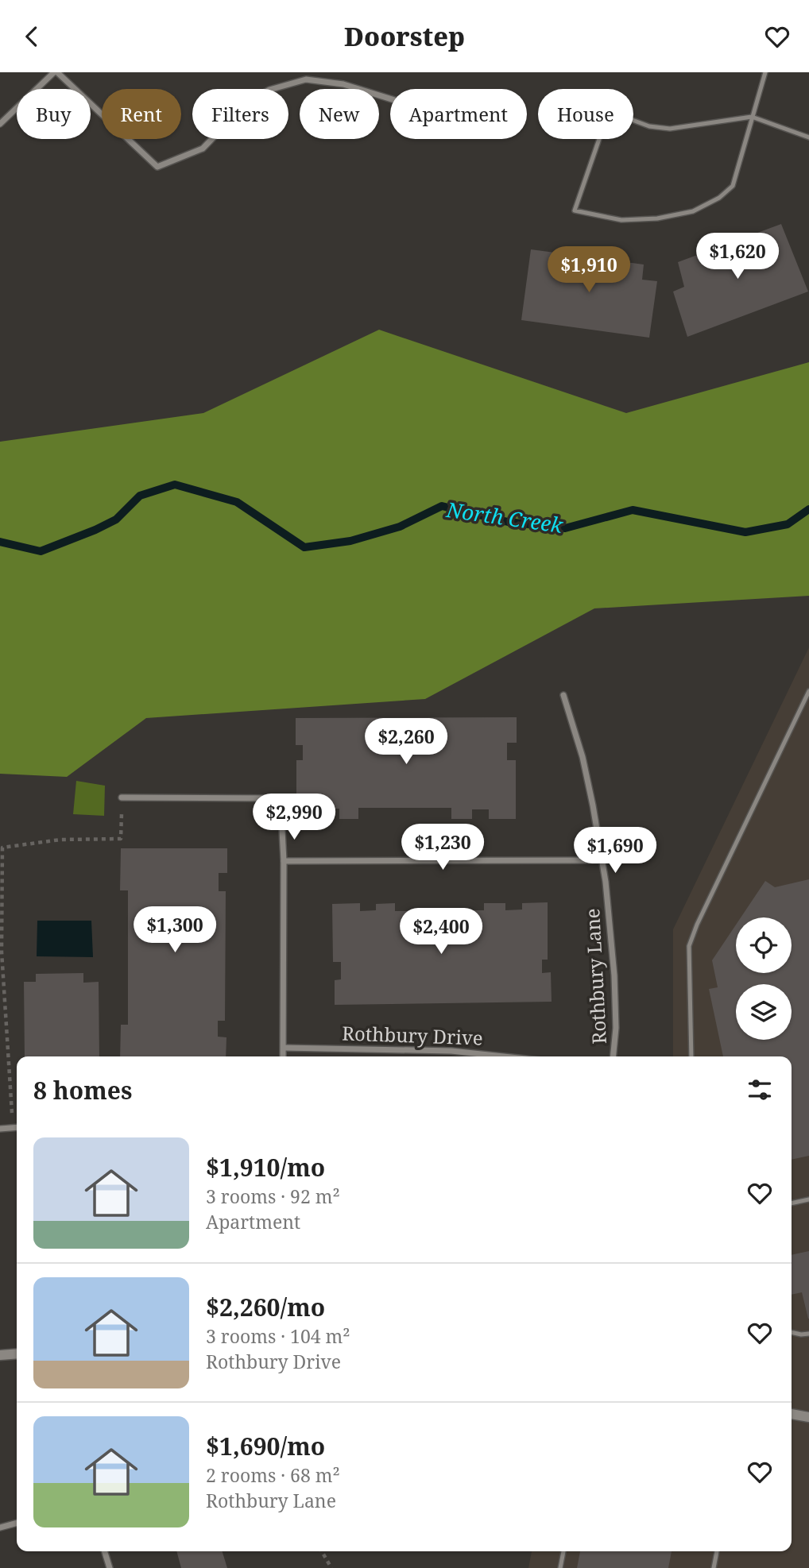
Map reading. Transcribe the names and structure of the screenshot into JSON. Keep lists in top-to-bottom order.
{
  "streets": {
    "street": ["Rothbury Lane", "Rothbury Drive"]
  },
  "water": ["North Creek"],
  "page": {
    "header": "Doorstep",
    "chip": [
      "Buy",
      "Rent",
      "Filters",
      "New",
      "Apartment",
      "House"
    ],
    "price": [
      "$1,620",
      "$1,910",
      "$2,260",
      "$2,990",
      "$1,230",
      "$1,690",
      "$1,300",
      "$2,400"
    ],
    "heading": "8 homes",
    "list": [
      {
        "name": "$1,910/mo",
        "note": "3 rooms · 92 m² · Apartment"
      },
      {
        "name": "$2,260/mo",
        "note": "3 rooms · 104 m² · Rothbury Drive"
      },
      {
        "name": "$1,690/mo",
        "note": "2 rooms · 68 m² · Rothbury Lane"
      }
    ]
  }
}
